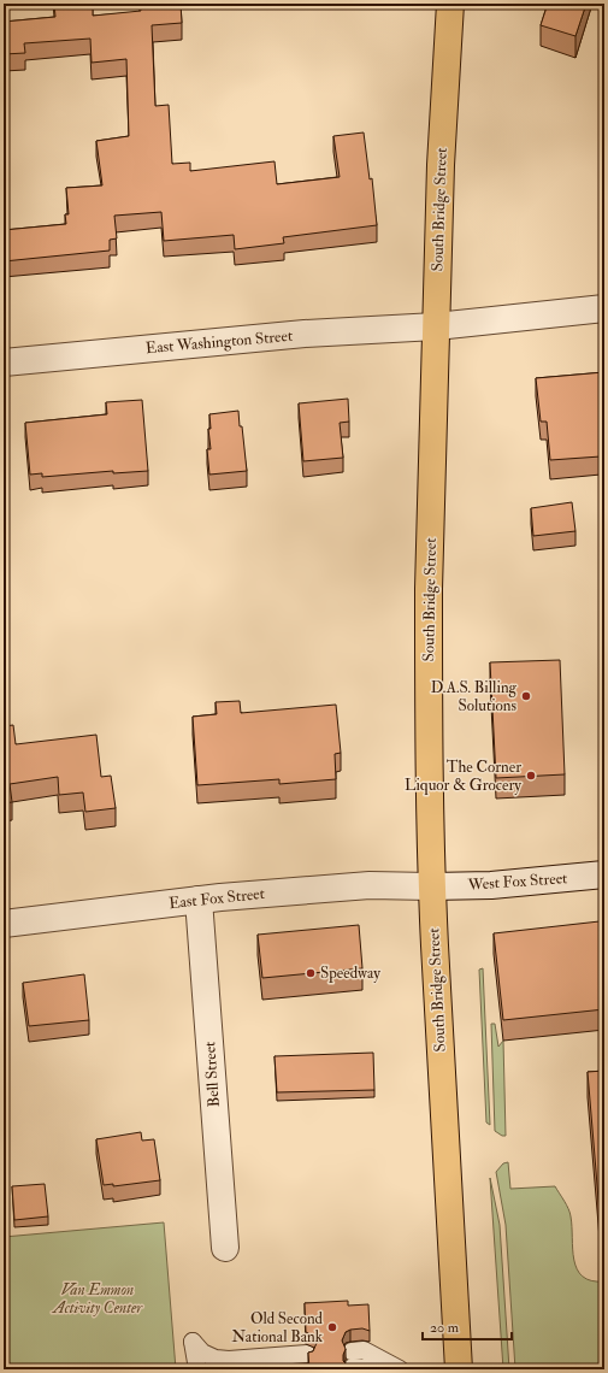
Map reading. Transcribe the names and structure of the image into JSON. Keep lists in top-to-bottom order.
{
  "streets": {
    "highway": ["South Bridge Street"],
    "street": [
      "East Washington Street",
      "West Fox Street",
      "East Fox Street",
      "Bell Street"
    ]
  },
  "crossings": [
    ["South Bridge Street", "East Washington Street"],
    ["South Bridge Street", "West Fox Street"],
    ["South Bridge Street", "East Fox Street"],
    ["West Fox Street", "East Fox Street"],
    ["East Fox Street", "Bell Street"]
  ],
  "parks": ["Van Emmon Activity Center"],
  "places": [
    "D.A.S. Billing Solutions",
    "The Corner Liquor & Grocery",
    "Speedway",
    "Old Second National Bank"
  ],
  "scale_bar": "20 m"
}
